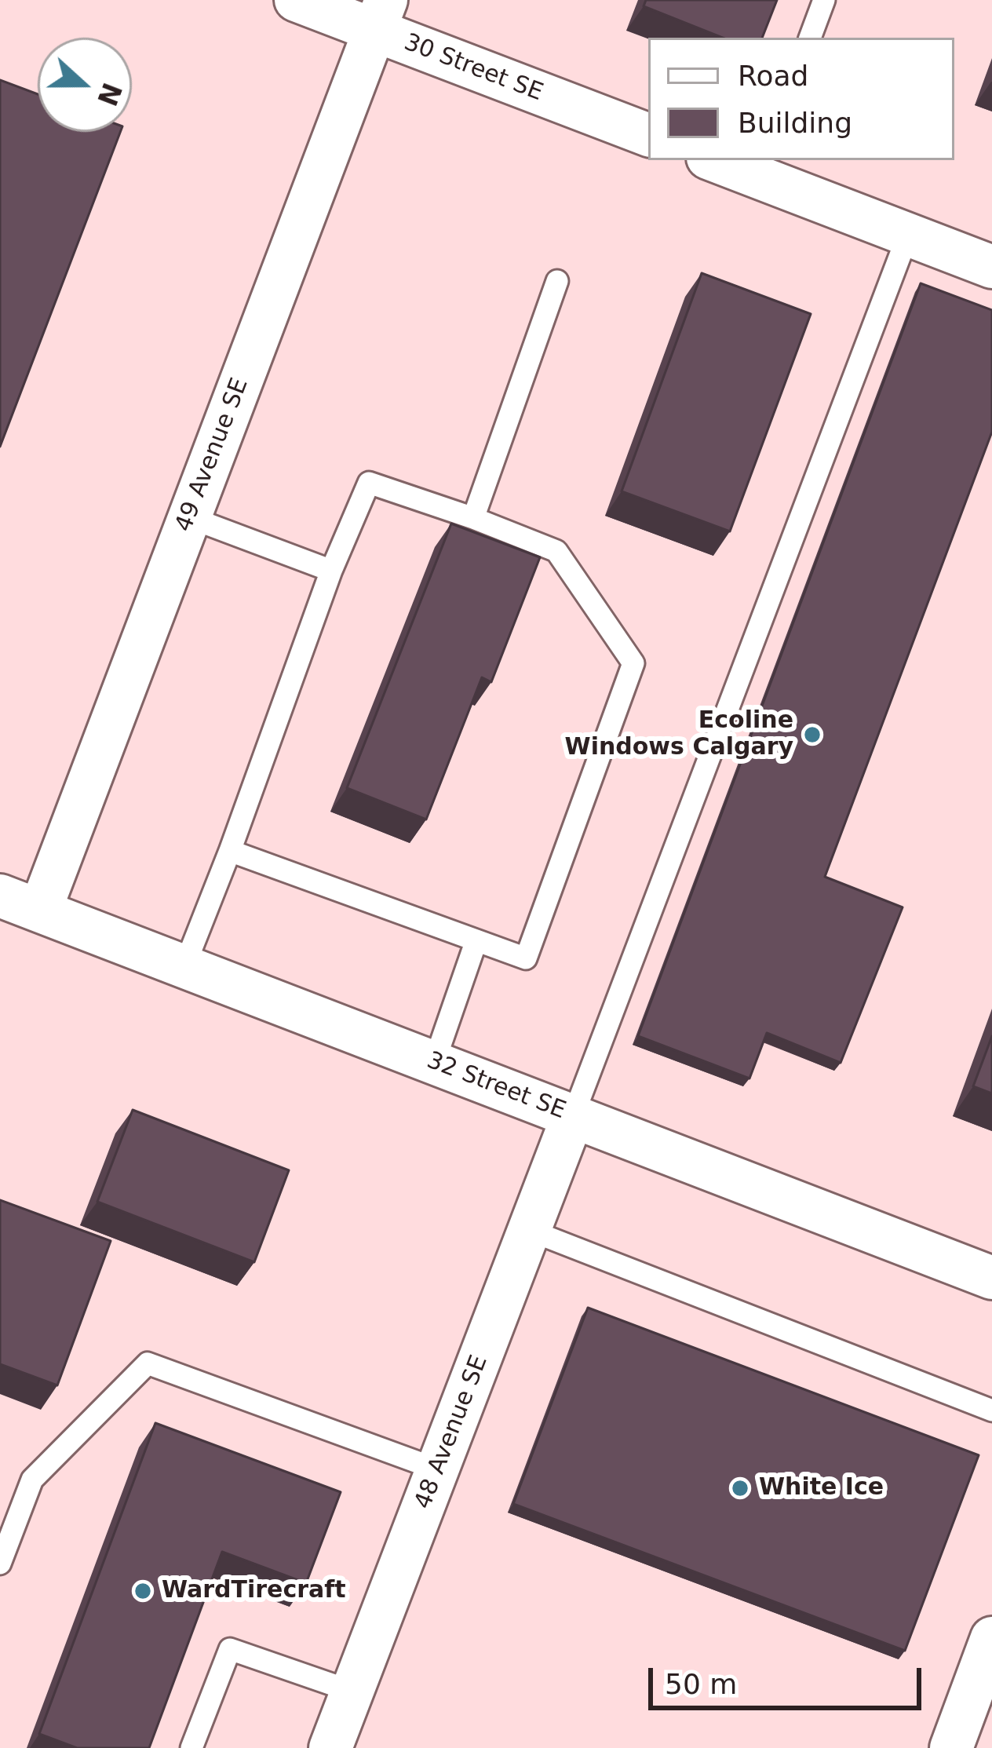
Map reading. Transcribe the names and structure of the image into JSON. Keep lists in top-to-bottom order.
{
  "streets": {
    "street": [
      "30 Street SE",
      "49 Avenue SE",
      "32 Street SE",
      "48 Avenue SE"
    ]
  },
  "crossings": [
    ["30 Street SE", "49 Avenue SE"],
    ["49 Avenue SE", "32 Street SE"],
    ["32 Street SE", "48 Avenue SE"]
  ],
  "places": ["Ecoline Windows Calgary", "White Ice", "WardTirecraft"],
  "legend": ["Road", "Building"],
  "scale_bar": "50 m",
  "north": "right"
}
